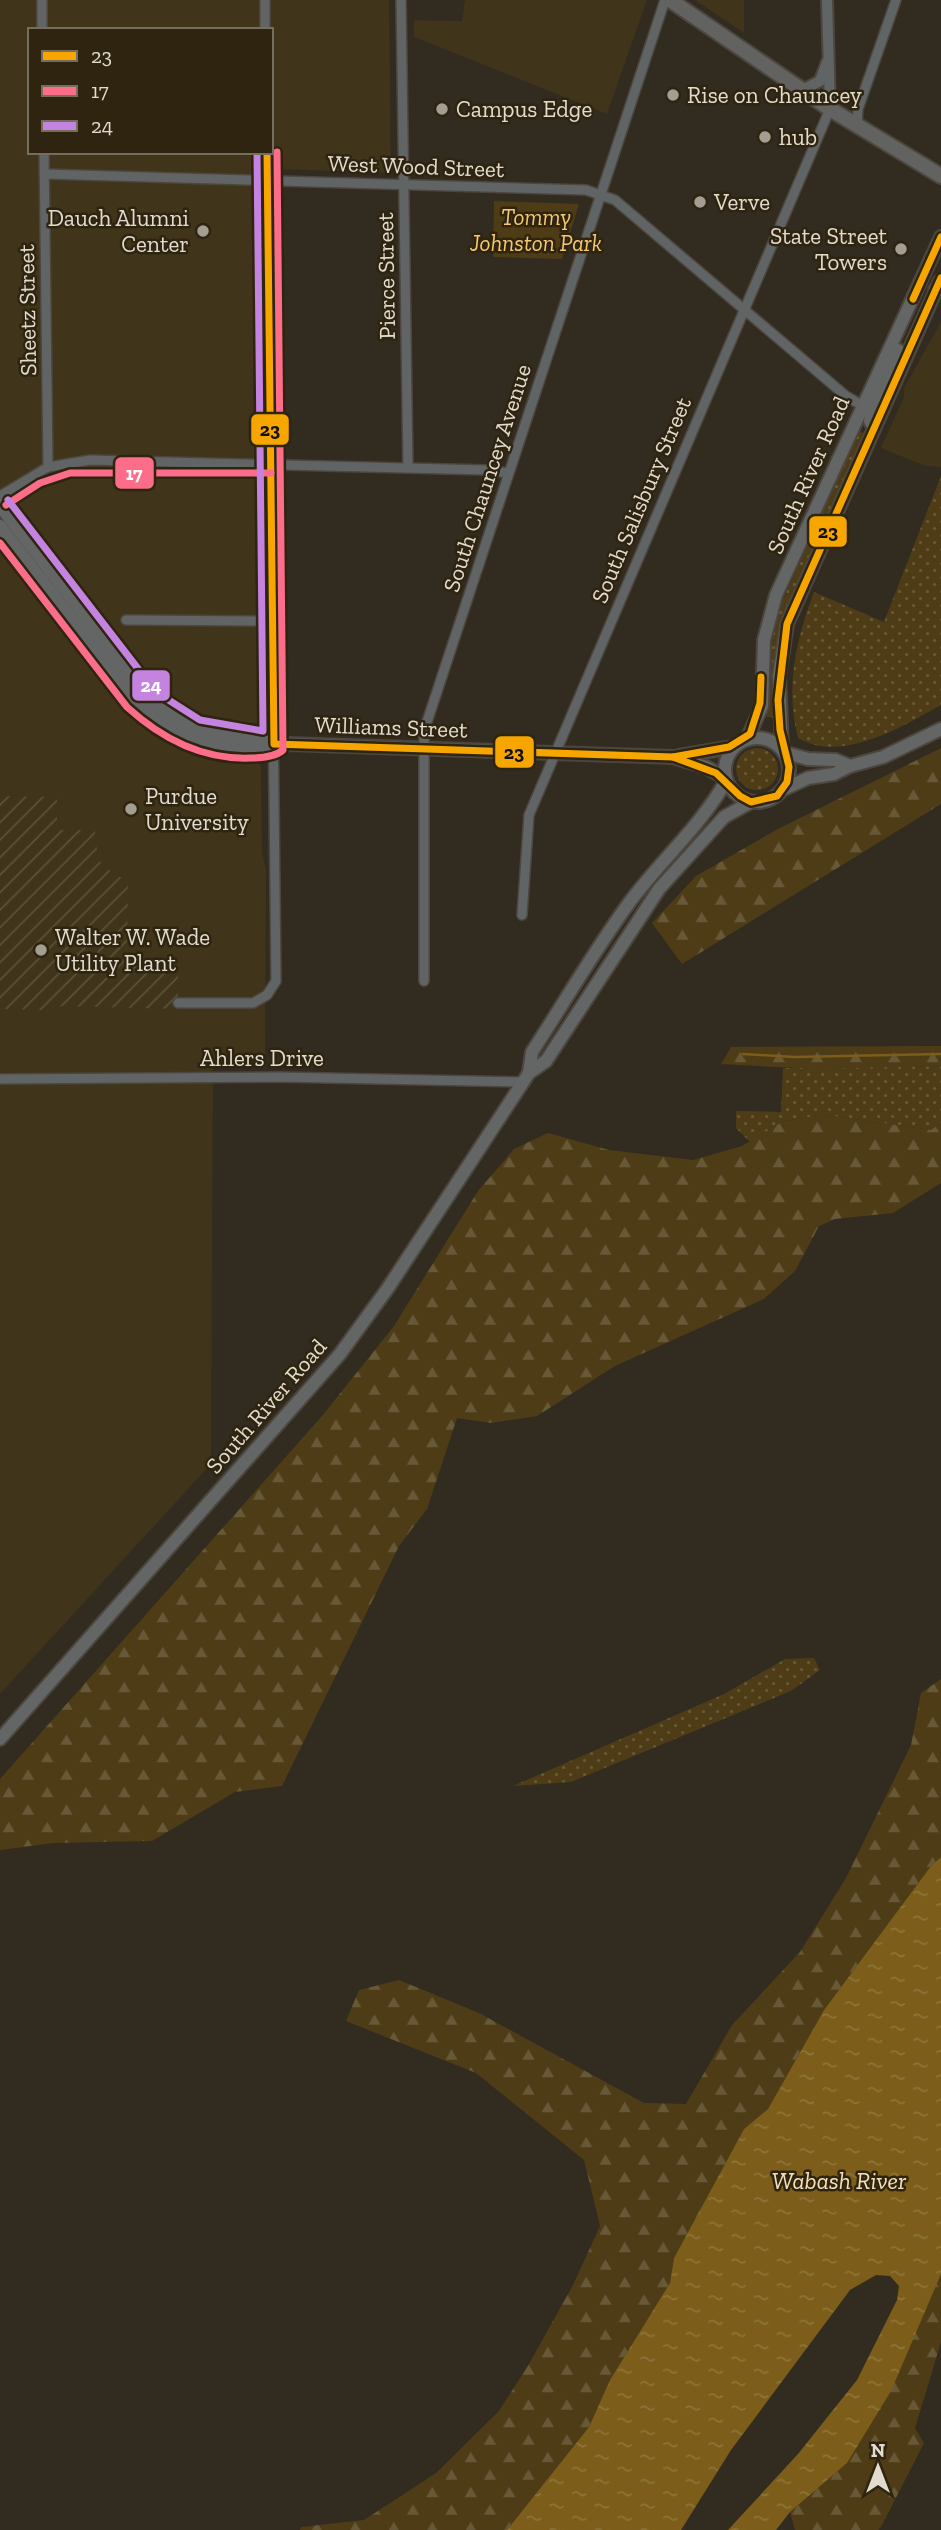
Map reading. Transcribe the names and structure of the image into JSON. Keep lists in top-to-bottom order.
{
  "streets": {
    "main road": ["South River Road", "Williams Street"],
    "street": [
      "West Wood Street",
      "Pierce Street",
      "Sheetz Street",
      "South Chauncey Avenue",
      "South Salisbury Street",
      "Ahlers Drive"
    ]
  },
  "crossings": [
    ["West Wood Street", "Pierce Street"],
    ["West Wood Street", "Sheetz Street"],
    ["West Wood Street", "South River Road"],
    ["West Wood Street", "South Chauncey Avenue"],
    ["West Wood Street", "South Salisbury Street"],
    ["South River Road", "Williams Street"],
    ["South River Road", "Ahlers Drive"],
    ["South Chauncey Avenue", "Williams Street"],
    ["South Salisbury Street", "Williams Street"]
  ],
  "water": ["Wabash River"],
  "parks": ["Tommy Johnston Park"],
  "places": [
    "Rise on Chauncey",
    "Campus Edge",
    "hub",
    "Verve",
    "Dauch Alumni Center",
    "State Street Towers",
    "Purdue University",
    "Walter W. Wade Utility Plant"
  ],
  "lines": ["transit line 17", "transit line 23", "transit line 24"],
  "legend": ["23", "17", "24"],
  "north": "top"
}
